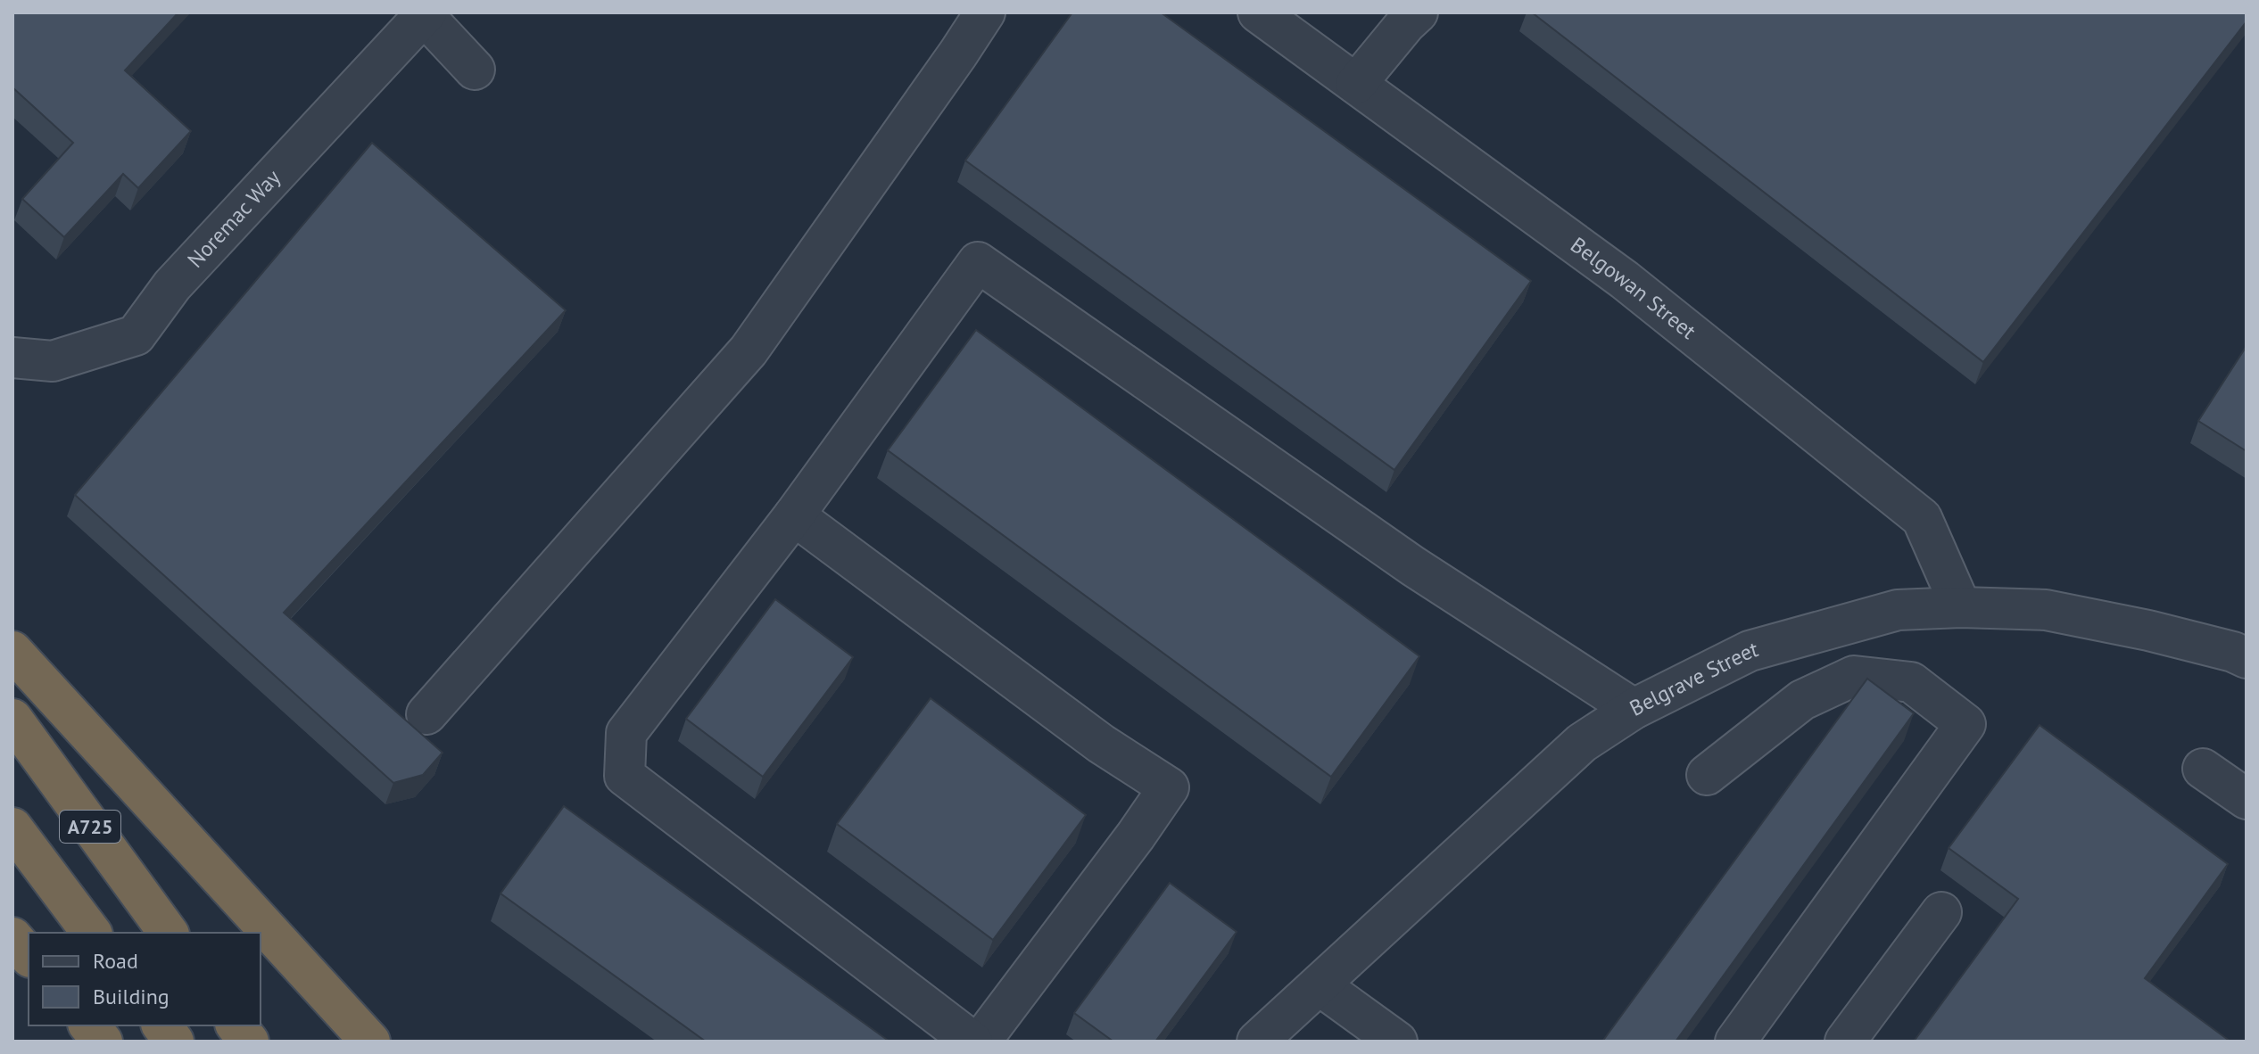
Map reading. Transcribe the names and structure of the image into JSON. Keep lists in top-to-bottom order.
{
  "streets": {
    "highway": ["A725"],
    "street": ["Noremac Way", "Belgowan Street", "Belgrave Street"]
  },
  "crossings": [
    ["Belgowan Street", "Belgrave Street"]
  ],
  "legend": ["Road", "Building"]
}
